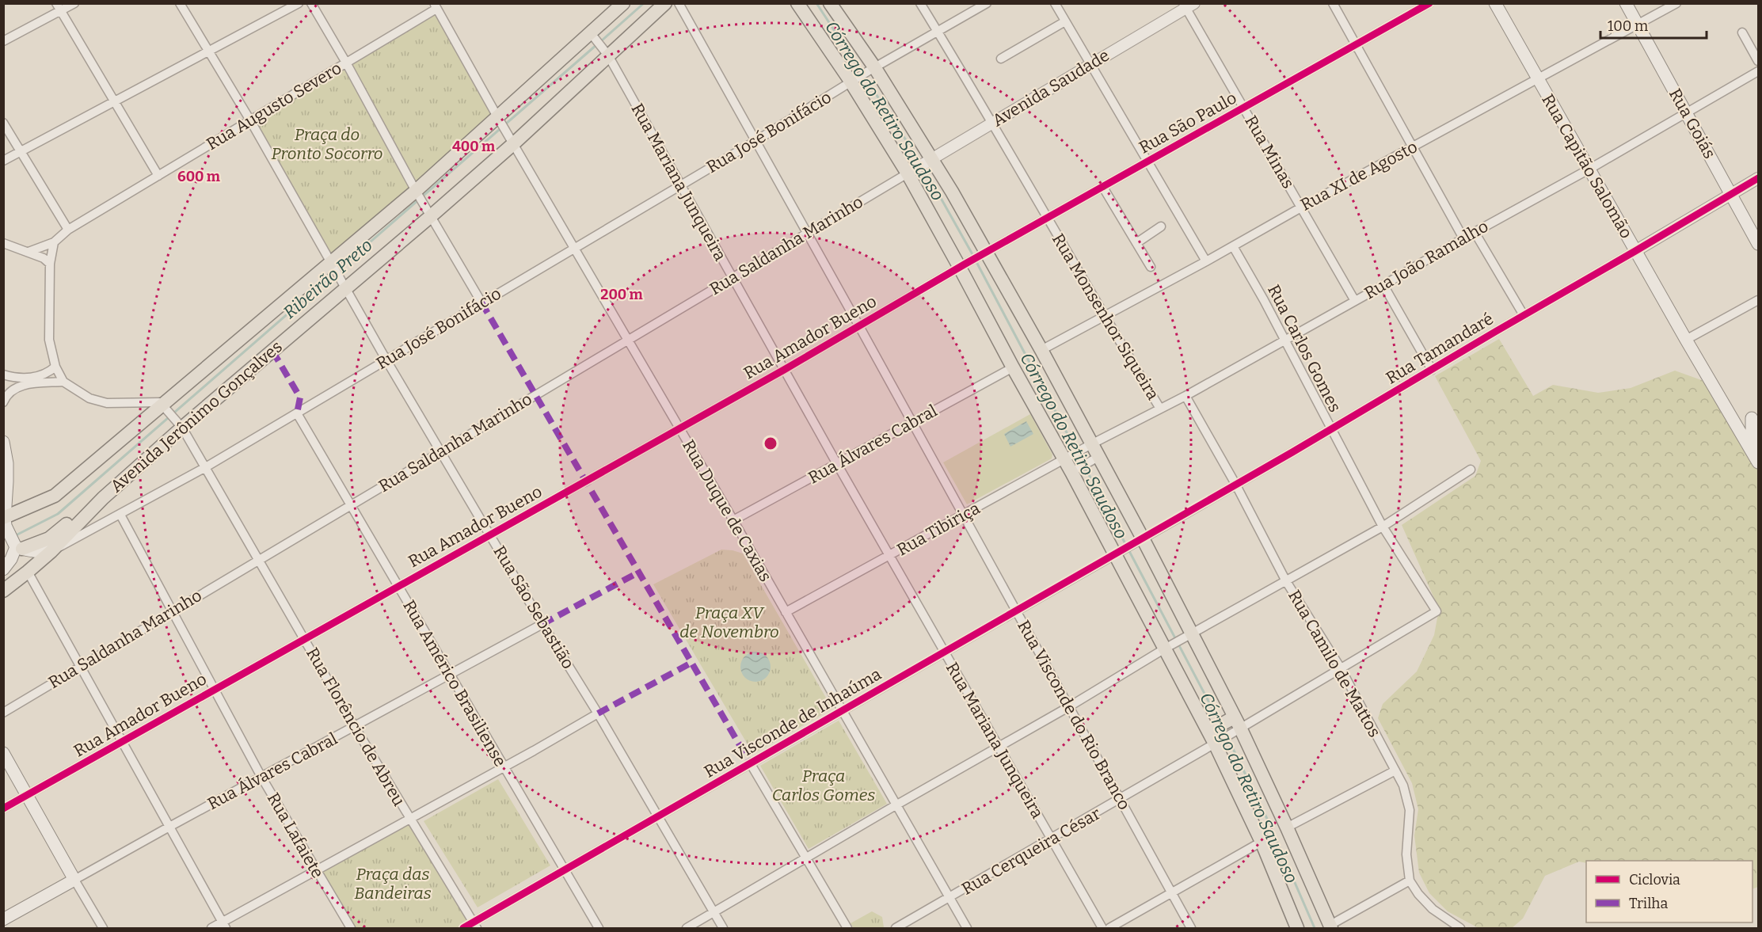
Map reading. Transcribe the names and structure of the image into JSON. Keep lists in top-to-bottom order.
{
  "streets": {
    "main road": [
      "Rua Goiás",
      "Rua José Bonifácio",
      "Rua Capitão Salomão",
      "Avenida Jerônimo Gonçalves",
      "Rua Álvares Cabral"
    ],
    "street": [
      "Avenida Saudade",
      "Rua Augusto Severo",
      "Rua São Paulo",
      "Rua Minas",
      "Rua XI de Agosto",
      "Rua Mariana Junqueira",
      "Rua Saldanha Marinho",
      "Rua João Ramalho",
      "Rua Monsenhor Siqueira",
      "Rua Amador Bueno",
      "Rua Carlos Gomes",
      "Rua Tamandaré",
      "Rua Duque de Caxias",
      "Rua Tibiriça",
      "Rua São Sebastião",
      "Rua Camilo de Mattos",
      "Rua Américo Brasiliense",
      "Rua Visconde do Rio Branco",
      "Rua Visconde de Inhaúma",
      "Rua Florêncio de Abreu",
      "Rua Lafaiete",
      "Rua Cerqueira César"
    ]
  },
  "crossings": [
    ["Avenida Saudade", "Rua Minas"],
    ["Avenida Saudade", "Rua Saldanha Marinho"],
    ["Avenida Saudade", "Rua Monsenhor Siqueira"],
    ["Rua Augusto Severo", "Rua Duque de Caxias"],
    ["Rua Augusto Severo", "Rua São Sebastião"],
    ["Rua São Paulo", "Rua Minas"],
    ["Rua São Paulo", "Rua Monsenhor Siqueira"],
    ["Rua São Paulo", "Rua Amador Bueno"],
    ["Rua Goiás", "Rua XI de Agosto"],
    ["Rua Goiás", "Rua João Ramalho"],
    ["Rua Goiás", "Rua Tamandaré"],
    ["Rua José Bonifácio", "Rua Mariana Junqueira"],
    ["Rua José Bonifácio", "Rua Monsenhor Siqueira"],
    ["Rua José Bonifácio", "Avenida Jerônimo Gonçalves"],
    ["Rua José Bonifácio", "Rua Duque de Caxias"],
    ["Rua José Bonifácio", "Rua São Sebastião"],
    ["Rua José Bonifácio", "Rua Américo Brasiliense"],
    ["Rua José Bonifácio", "Rua Visconde do Rio Branco"],
    ["Rua José Bonifácio", "Rua Florêncio de Abreu"],
    ["Rua José Bonifácio", "Rua Lafaiete"],
    ["Rua Minas", "Rua XI de Agosto"],
    ["Rua Minas", "Rua João Ramalho"],
    ["Rua Capitão Salomão", "Rua XI de Agosto"],
    ["Rua Capitão Salomão", "Rua João Ramalho"],
    ["Rua Capitão Salomão", "Rua Tamandaré"],
    ["Rua XI de Agosto", "Rua Monsenhor Siqueira"],
    ["Rua XI de Agosto", "Rua Carlos Gomes"],
    ["Rua Mariana Junqueira", "Rua Saldanha Marinho"],
    ["Rua Mariana Junqueira", "Rua Amador Bueno"],
    ["Rua Mariana Junqueira", "Avenida Jerônimo Gonçalves"],
    ["Rua Mariana Junqueira", "Rua Álvares Cabral"],
    ["Rua Mariana Junqueira", "Rua Tibiriça"],
    ["Rua Mariana Junqueira", "Rua Visconde de Inhaúma"],
    ["Rua Mariana Junqueira", "Rua Cerqueira César"],
    ["Rua Saldanha Marinho", "Rua Duque de Caxias"],
    ["Rua Saldanha Marinho", "Rua São Sebastião"],
    ["Rua Saldanha Marinho", "Rua Américo Brasiliense"],
    ["Rua Saldanha Marinho", "Rua Visconde do Rio Branco"],
    ["Rua Saldanha Marinho", "Rua Florêncio de Abreu"],
    ["Rua Saldanha Marinho", "Rua Lafaiete"],
    ["Rua João Ramalho", "Rua Monsenhor Siqueira"],
    ["Rua João Ramalho", "Rua Carlos Gomes"],
    ["Rua João Ramalho", "Rua Tibiriça"],
    ["Rua João Ramalho", "Rua Camilo de Mattos"],
    ["Rua Amador Bueno", "Rua Duque de Caxias"],
    ["Rua Amador Bueno", "Rua São Sebastião"],
    ["Rua Amador Bueno", "Rua Américo Brasiliense"],
    ["Rua Amador Bueno", "Rua Visconde do Rio Branco"],
    ["Rua Amador Bueno", "Rua Florêncio de Abreu"],
    ["Rua Amador Bueno", "Rua Lafaiete"],
    ["Rua Carlos Gomes", "Rua Tamandaré"],
    ["Rua Carlos Gomes", "Rua Camilo de Mattos"],
    ["Rua Tamandaré", "Rua Camilo de Mattos"],
    ["Rua Tamandaré", "Rua Visconde de Inhaúma"],
    ["Avenida Jerônimo Gonçalves", "Rua Duque de Caxias"],
    ["Avenida Jerônimo Gonçalves", "Rua São Sebastião"],
    ["Avenida Jerônimo Gonçalves", "Rua Florêncio de Abreu"],
    ["Rua Álvares Cabral", "Rua Duque de Caxias"],
    ["Rua Álvares Cabral", "Rua São Sebastião"],
    ["Rua Álvares Cabral", "Rua Américo Brasiliense"],
    ["Rua Álvares Cabral", "Rua Visconde do Rio Branco"],
    ["Rua Álvares Cabral", "Rua Florêncio de Abreu"],
    ["Rua Álvares Cabral", "Rua Lafaiete"],
    ["Rua Duque de Caxias", "Rua Tibiriça"],
    ["Rua Duque de Caxias", "Rua Visconde de Inhaúma"],
    ["Rua Duque de Caxias", "Rua Cerqueira César"],
    ["Rua Tibiriça", "Rua Visconde do Rio Branco"],
    ["Rua São Sebastião", "Rua Visconde de Inhaúma"],
    ["Rua Américo Brasiliense", "Rua Visconde de Inhaúma"],
    ["Rua Visconde do Rio Branco", "Rua Visconde de Inhaúma"],
    ["Rua Visconde do Rio Branco", "Rua Cerqueira César"],
    ["Rua Visconde de Inhaúma", "Rua Florêncio de Abreu"]
  ],
  "water": ["Córrego do Retiro Saudoso", "Ribeirão Preto"],
  "parks": [
    "Praça do Pronto Socorro",
    "Praça XV de Novembro",
    "Praça Carlos Gomes",
    "Praça das Bandeiras"
  ],
  "legend": ["Ciclovia", "Trilha"],
  "scale_bar": "100 m",
  "rings": ["400 m", "600 m", "200 m"]
}
